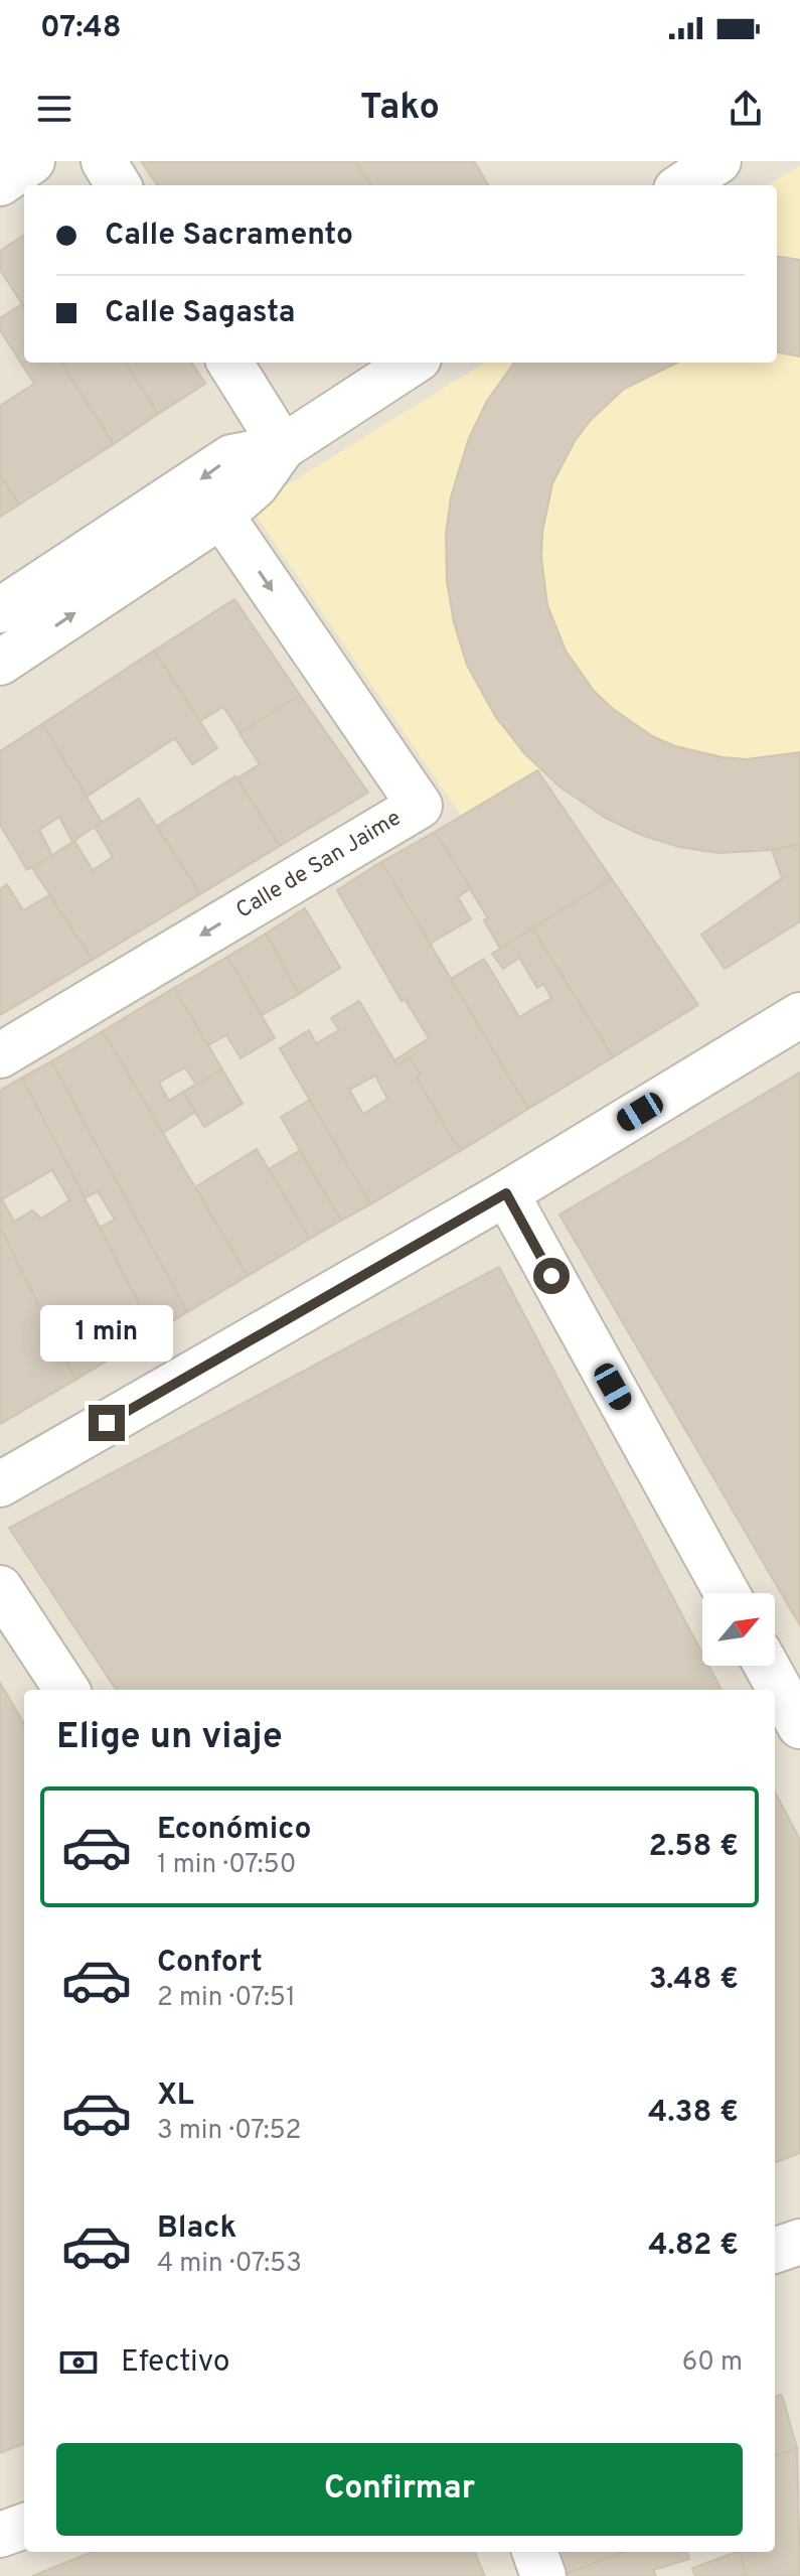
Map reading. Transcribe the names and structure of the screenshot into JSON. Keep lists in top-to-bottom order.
{
  "streets": {
    "street": ["Calle de San Jaime"]
  },
  "north": "top right",
  "page": {
    "status": "07:48",
    "header": "Tako",
    "banner": ["Calle Sacramento", "Calle Sagasta"],
    "bubble": "1 min",
    "heading": "Elige un viaje",
    "list": [
      {
        "name": "Económico",
        "note": "1 min · 07:50",
        "value": "2.58 €"
      },
      {
        "name": "Confort",
        "note": "2 min · 07:51",
        "value": "3.48 €"
      },
      {
        "name": "XL",
        "note": "3 min · 07:52",
        "value": "4.38 €"
      },
      {
        "name": "Black",
        "note": "4 min · 07:53",
        "value": "4.82 €"
      }
    ],
    "pay": ["Efectivo", "60 m"],
    "buttons": "Confirmar"
  }
}
